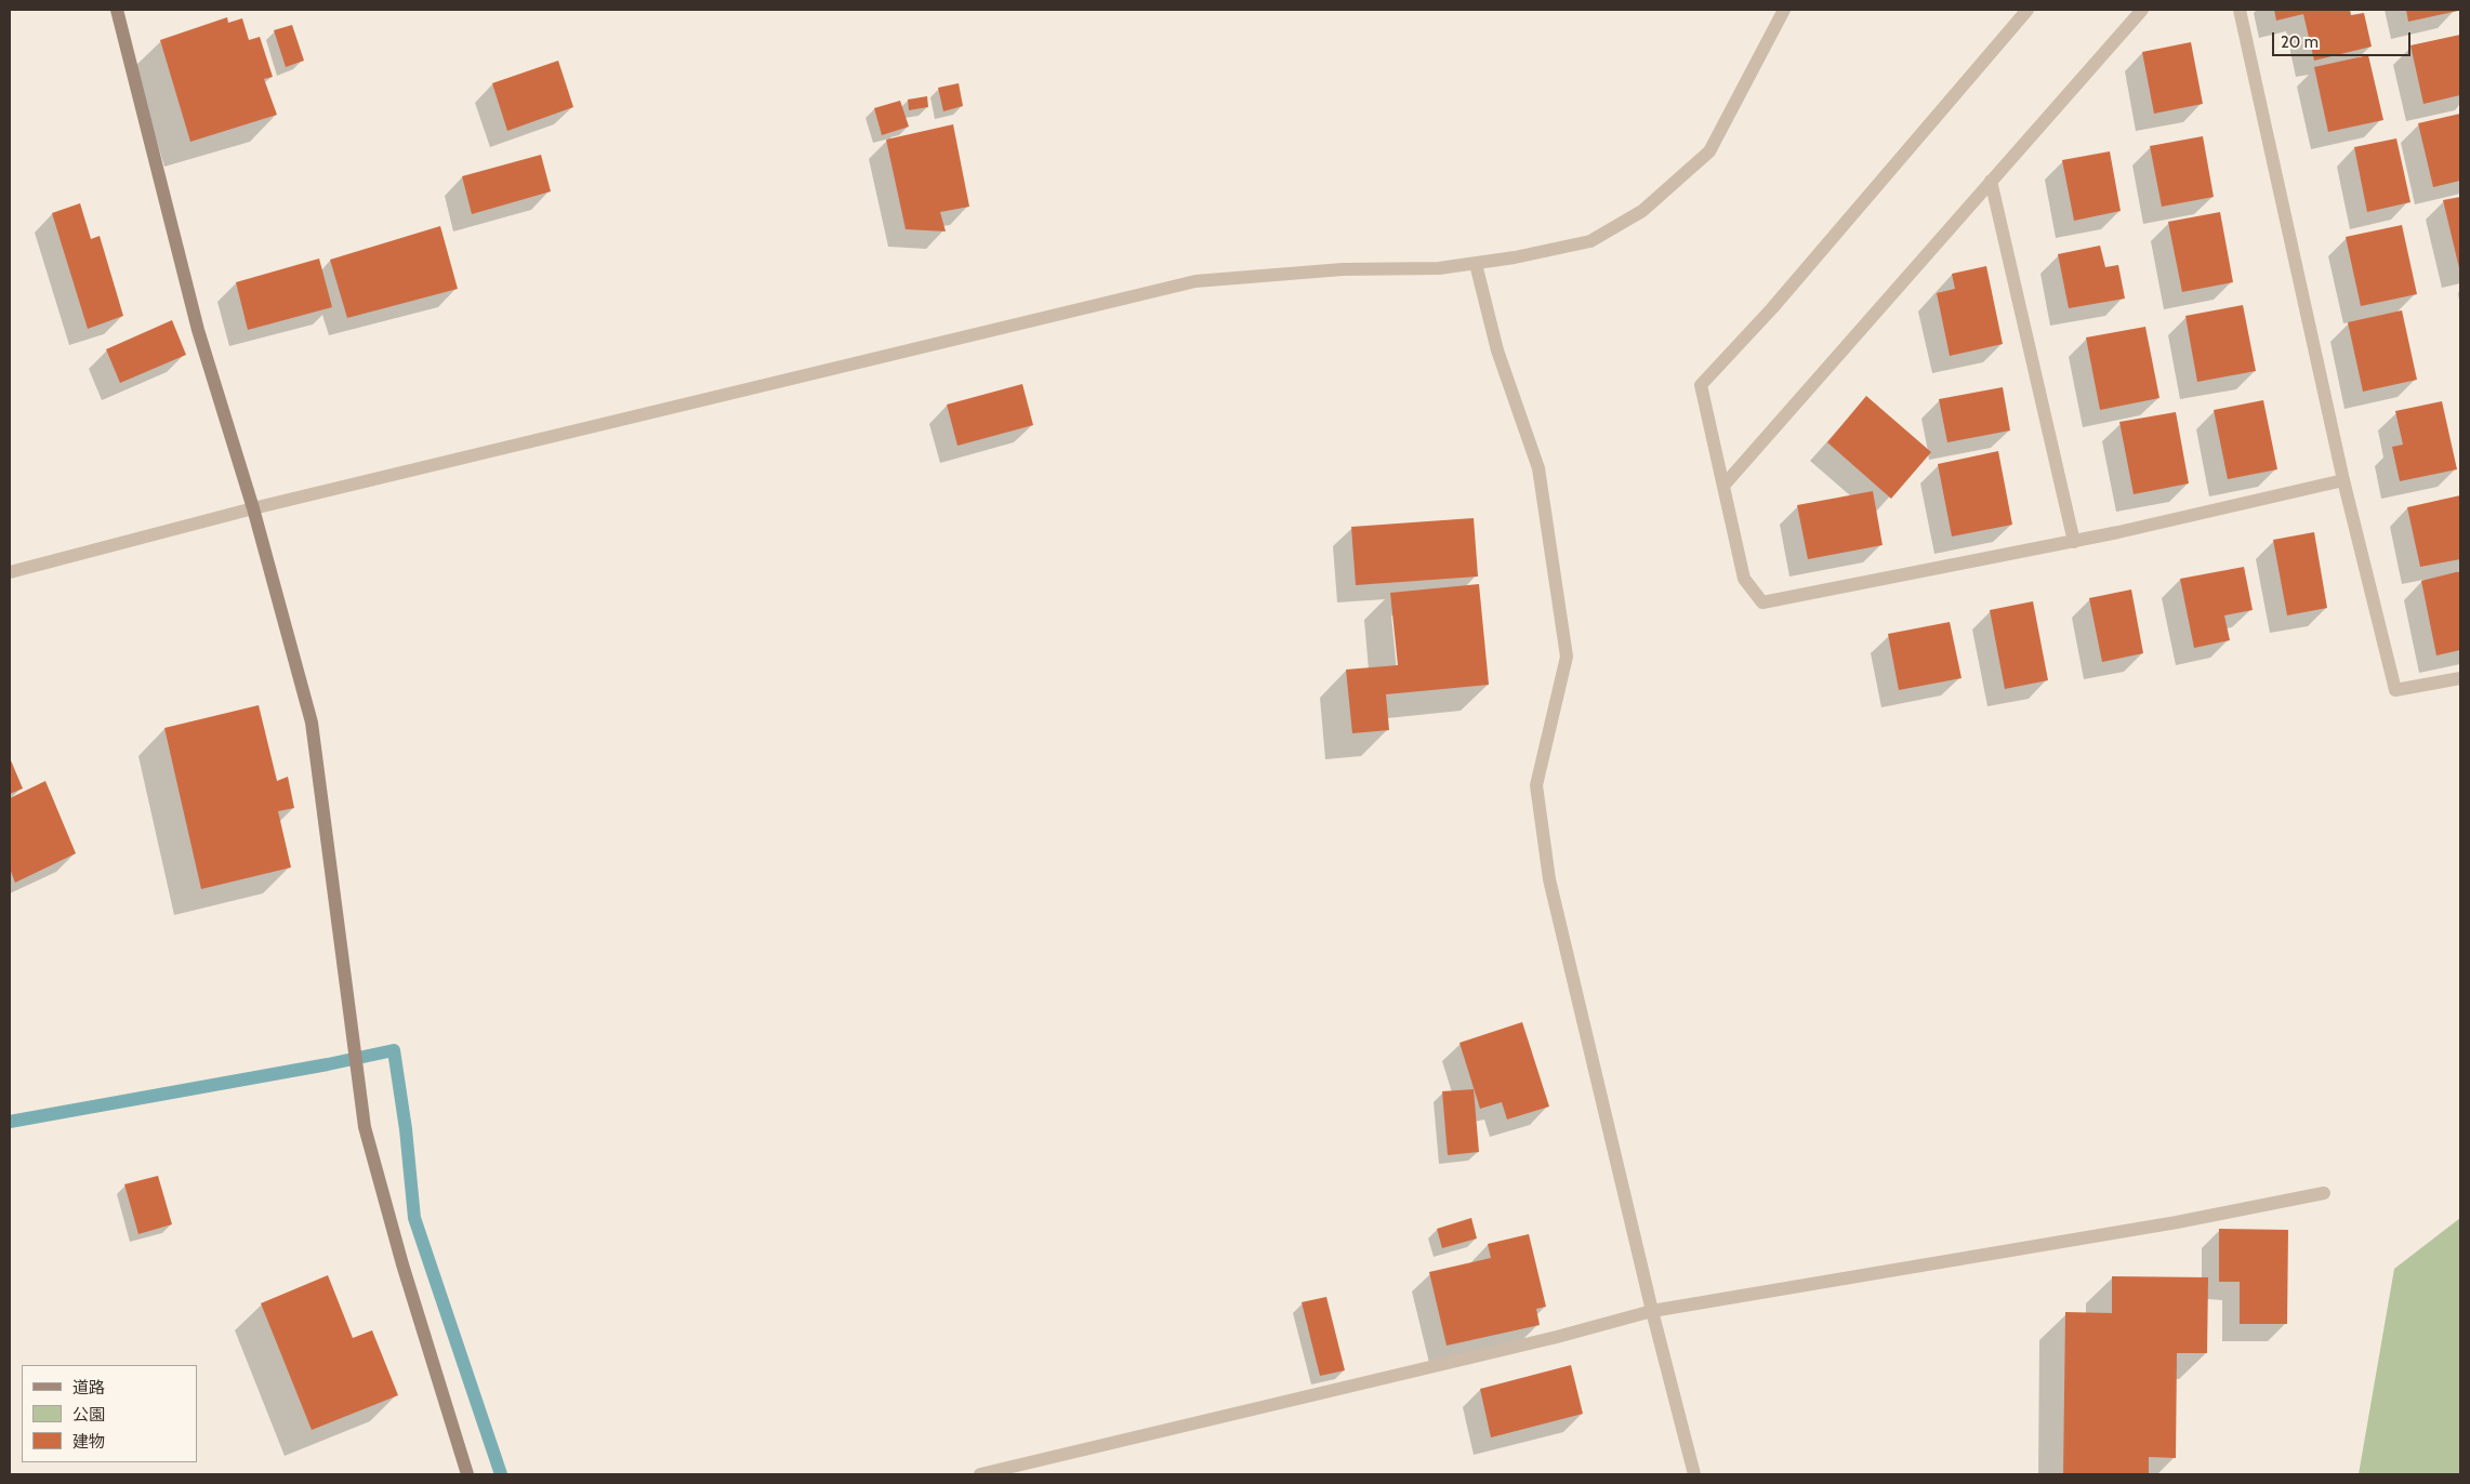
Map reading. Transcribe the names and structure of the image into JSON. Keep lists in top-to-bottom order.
{
  "legend": ["道路", "公園", "建物"],
  "scale_bar": "20 m"
}
